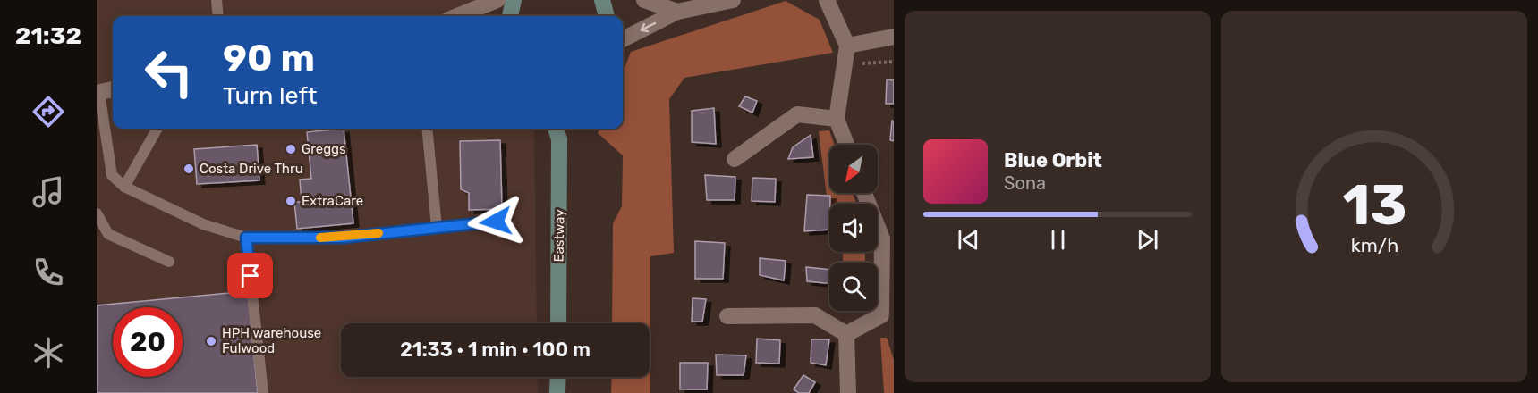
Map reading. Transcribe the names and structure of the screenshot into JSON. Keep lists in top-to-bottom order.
{
  "streets": {
    "main road": ["Eastway"]
  },
  "places": [
    "Greggs",
    "Costa Drive Thru",
    "ExtraCare",
    "HPH warehouse Fulwood"
  ],
  "north": "bottom left",
  "page": {
    "tabs": "21:32",
    "turn": ["90 m", "Turn left"],
    "song": ["Blue Orbit", "Sona"],
    "limit": "20",
    "trip": "21:33 · 1 min · 100 m",
    "gauge": ["13", "km/h"]
  }
}
